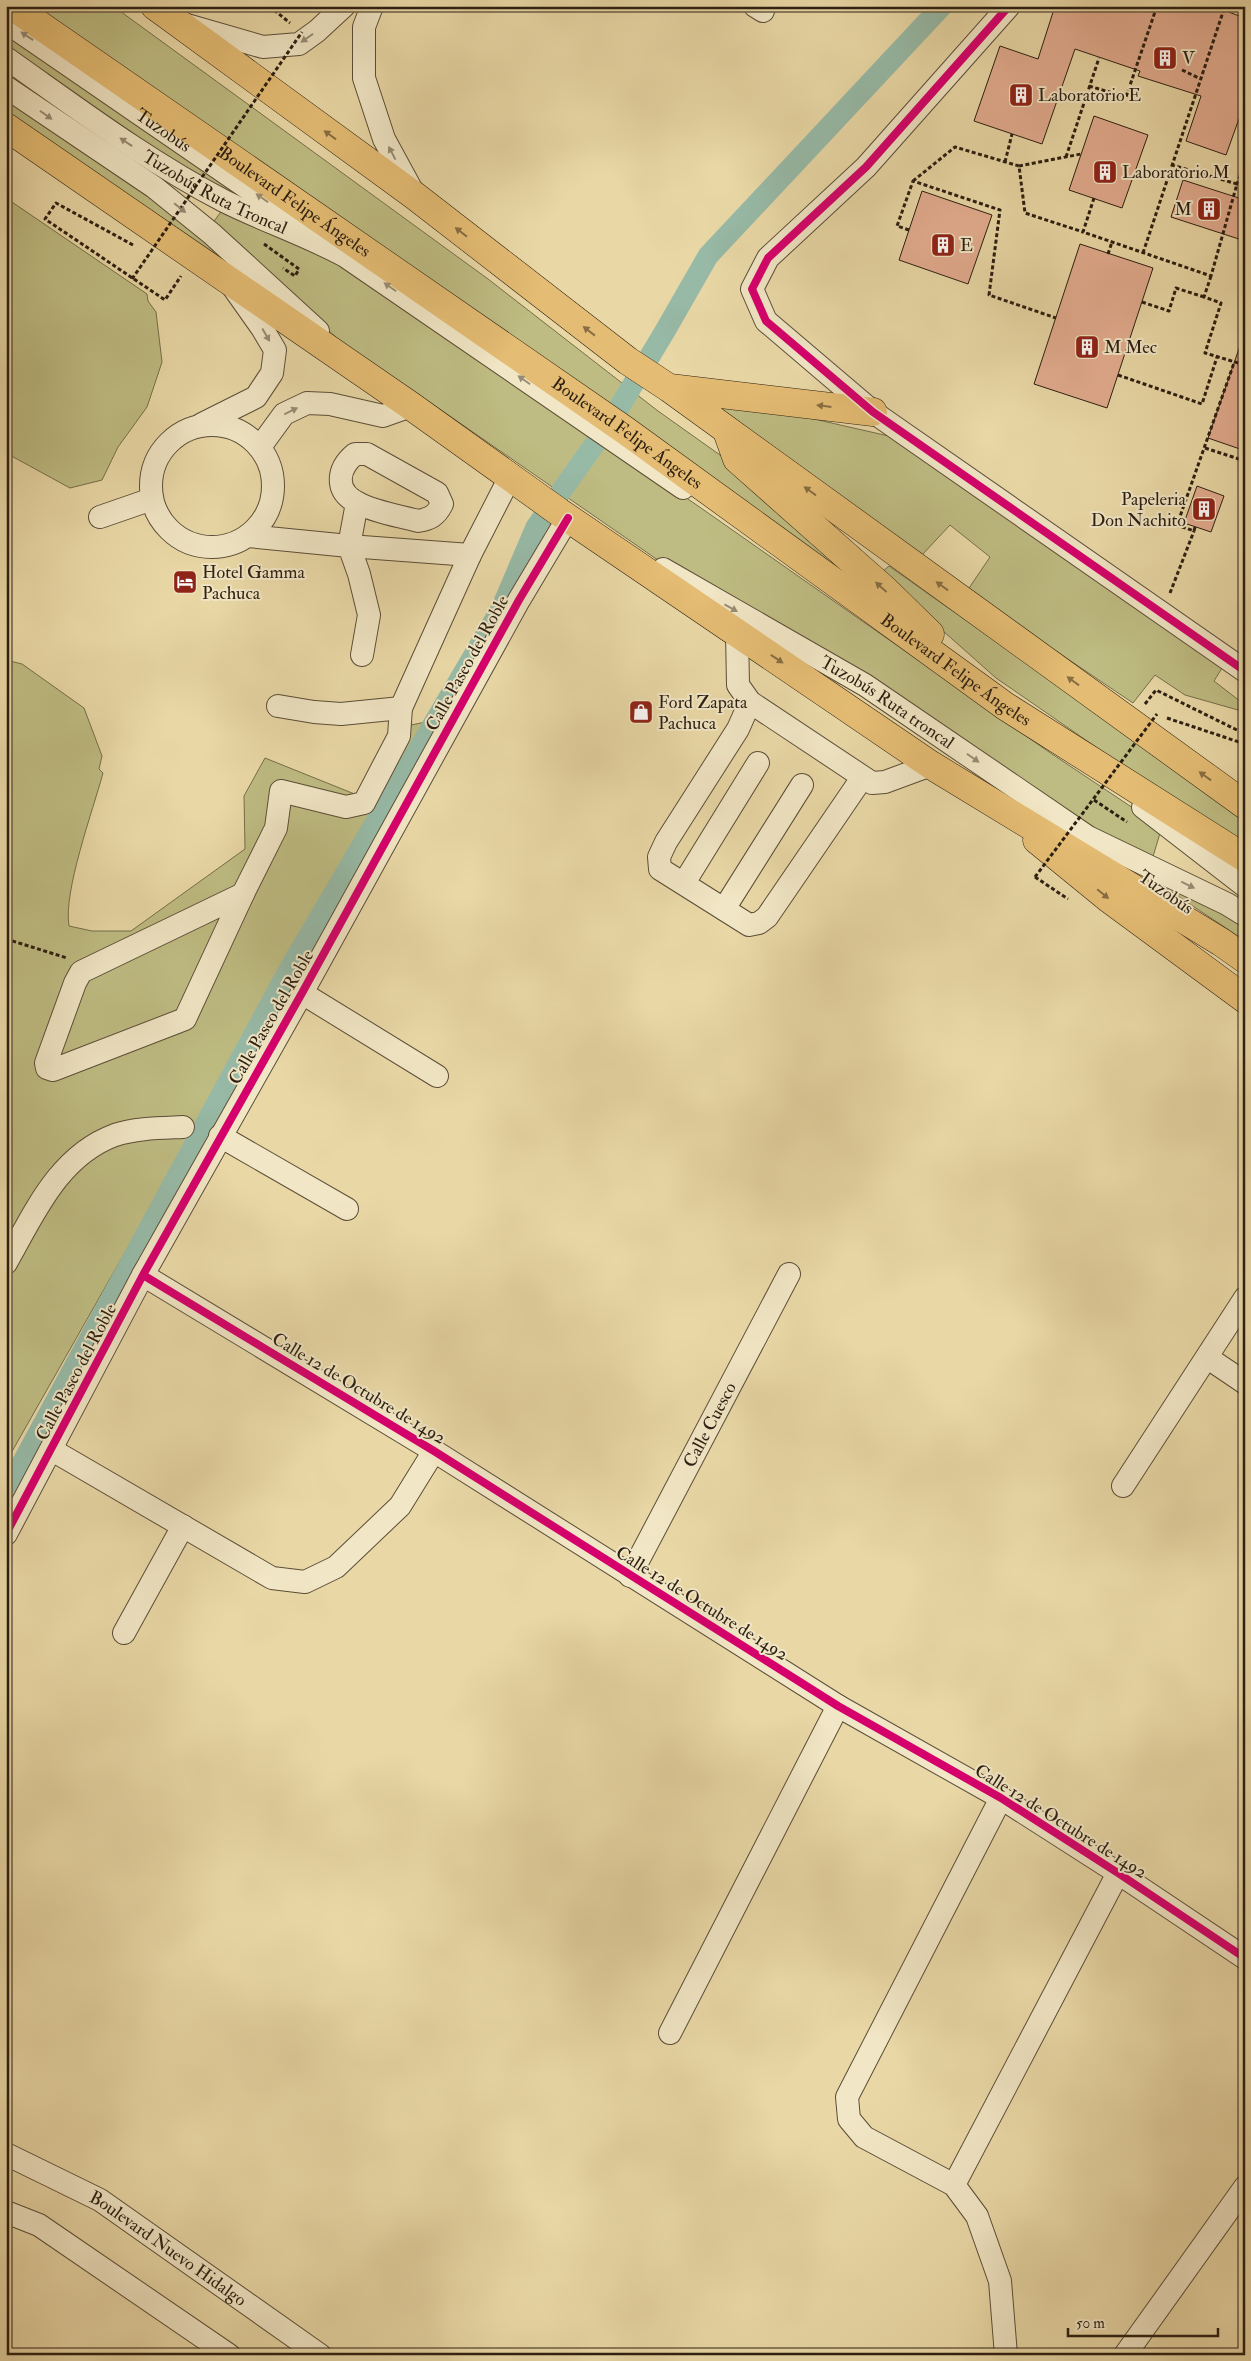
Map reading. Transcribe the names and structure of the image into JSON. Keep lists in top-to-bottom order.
{
  "streets": {
    "main road": ["Boulevard Felipe Ángeles"],
    "street": [
      "Tuzobús",
      "Tuzobús Ruta Troncal",
      "Calle Paseo del Roble",
      "Tuzobús Ruta troncal",
      "Calle 12 de Octubre de 1492",
      "Calle Cuesco",
      "Boulevard Nuevo Hidalgo"
    ]
  },
  "crossings": [
    ["Tuzobús", "Tuzobús Ruta Troncal"],
    ["Tuzobús", "Tuzobús Ruta troncal"],
    ["Tuzobús Ruta Troncal", "Boulevard Felipe Ángeles"],
    ["Tuzobús Ruta Troncal", "Calle Paseo del Roble"],
    ["Tuzobús Ruta Troncal", "Tuzobús Ruta troncal"],
    ["Calle Paseo del Roble", "Tuzobús Ruta troncal"],
    ["Calle Paseo del Roble", "Calle 12 de Octubre de 1492"],
    ["Calle 12 de Octubre de 1492", "Calle Cuesco"]
  ],
  "places": {
    "building": [
      "V",
      "Laboratorio E",
      "Laboratorio M",
      "M",
      "E",
      "M Mec",
      "Papeleria Don Nachito"
    ],
    "hotel": ["Hotel Gamma Pachuca"],
    "shop": ["Ford Zapata Pachuca"]
  },
  "scale_bar": "50 m"
}
